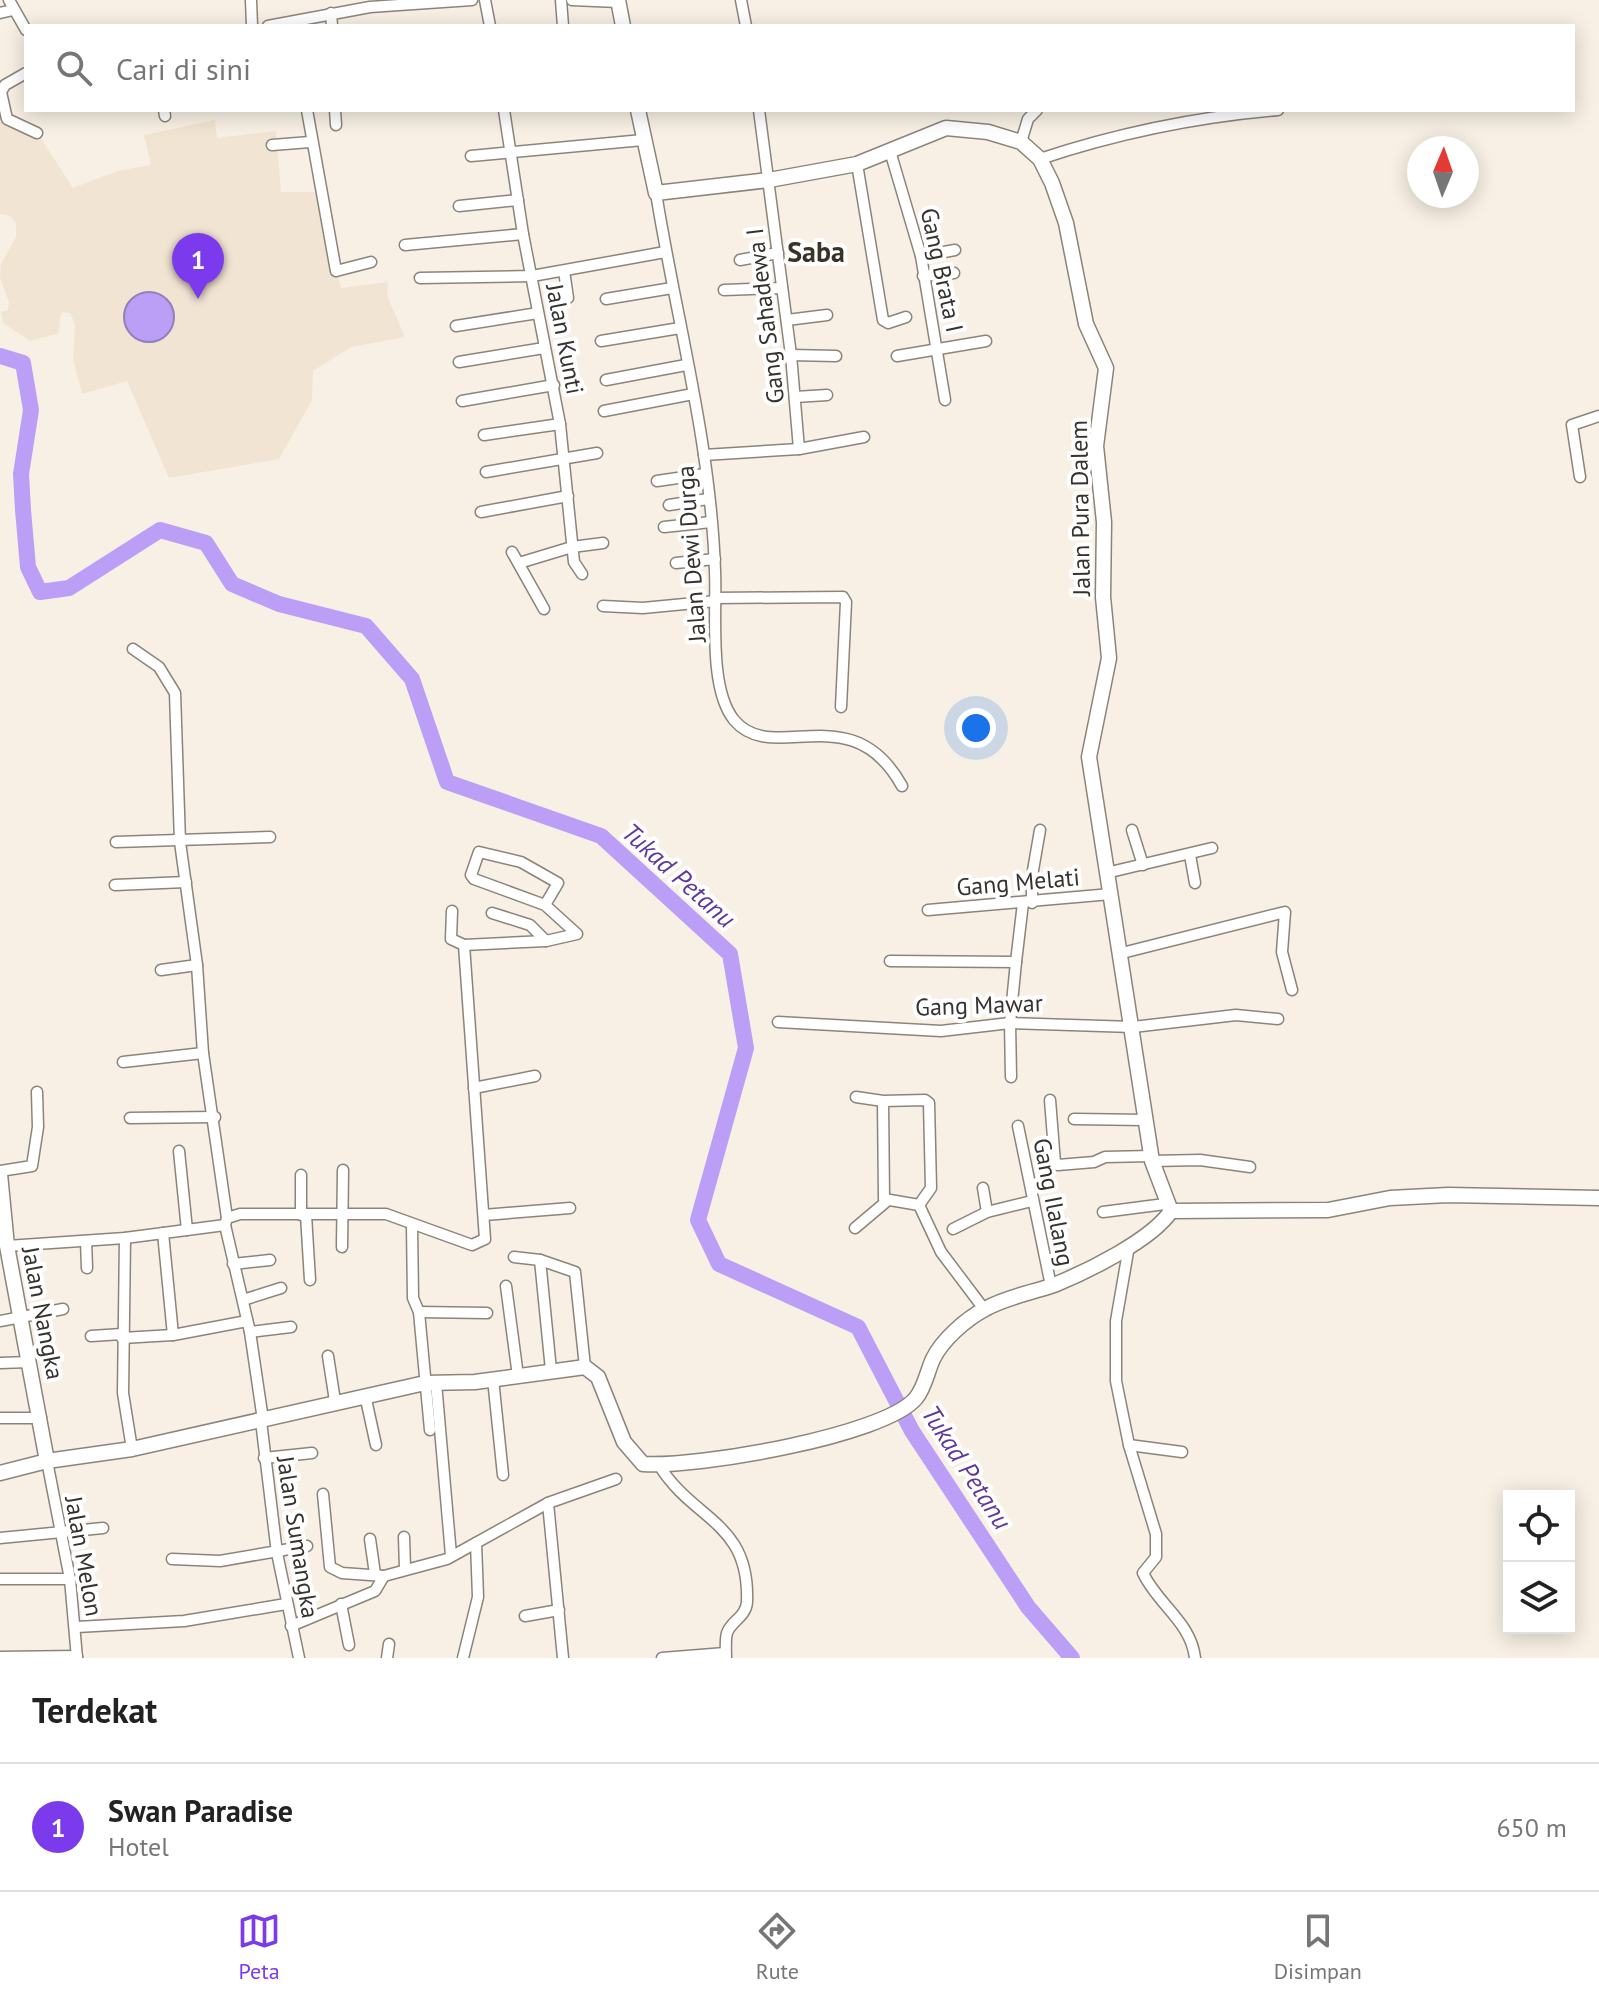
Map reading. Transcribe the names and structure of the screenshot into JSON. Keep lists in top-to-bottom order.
{
  "streets": {
    "street": [
      "Gang Brata I",
      "Gang Sahadewa I",
      "Jalan Kunti",
      "Jalan Pura Dalem",
      "Jalan Dewi Durga",
      "Gang Melati",
      "Gang Mawar",
      "Gang Ilalang",
      "Jalan Nangka",
      "Jalan Sumangka",
      "Jalan Melon"
    ]
  },
  "crossings": [
    ["Gang Brata I", "Jalan Pura Dalem"],
    ["Gang Sahadewa I", "Jalan Pura Dalem"],
    ["Jalan Pura Dalem", "Jalan Dewi Durga"],
    ["Jalan Pura Dalem", "Gang Melati"],
    ["Jalan Pura Dalem", "Gang Mawar"],
    ["Jalan Nangka", "Jalan Melon"]
  ],
  "districts": ["Saba"],
  "water": ["Tukad Petanu"],
  "north": "top",
  "page": {
    "search": "Cari di sini",
    "pins": "1",
    "heading": "Terdekat",
    "list": [
      {
        "mark": "1",
        "name": "Swan Paradise",
        "note": "Hotel",
        "value": "650 m"
      }
    ],
    "nav": ["Peta", "Rute", "Disimpan"]
  }
}
